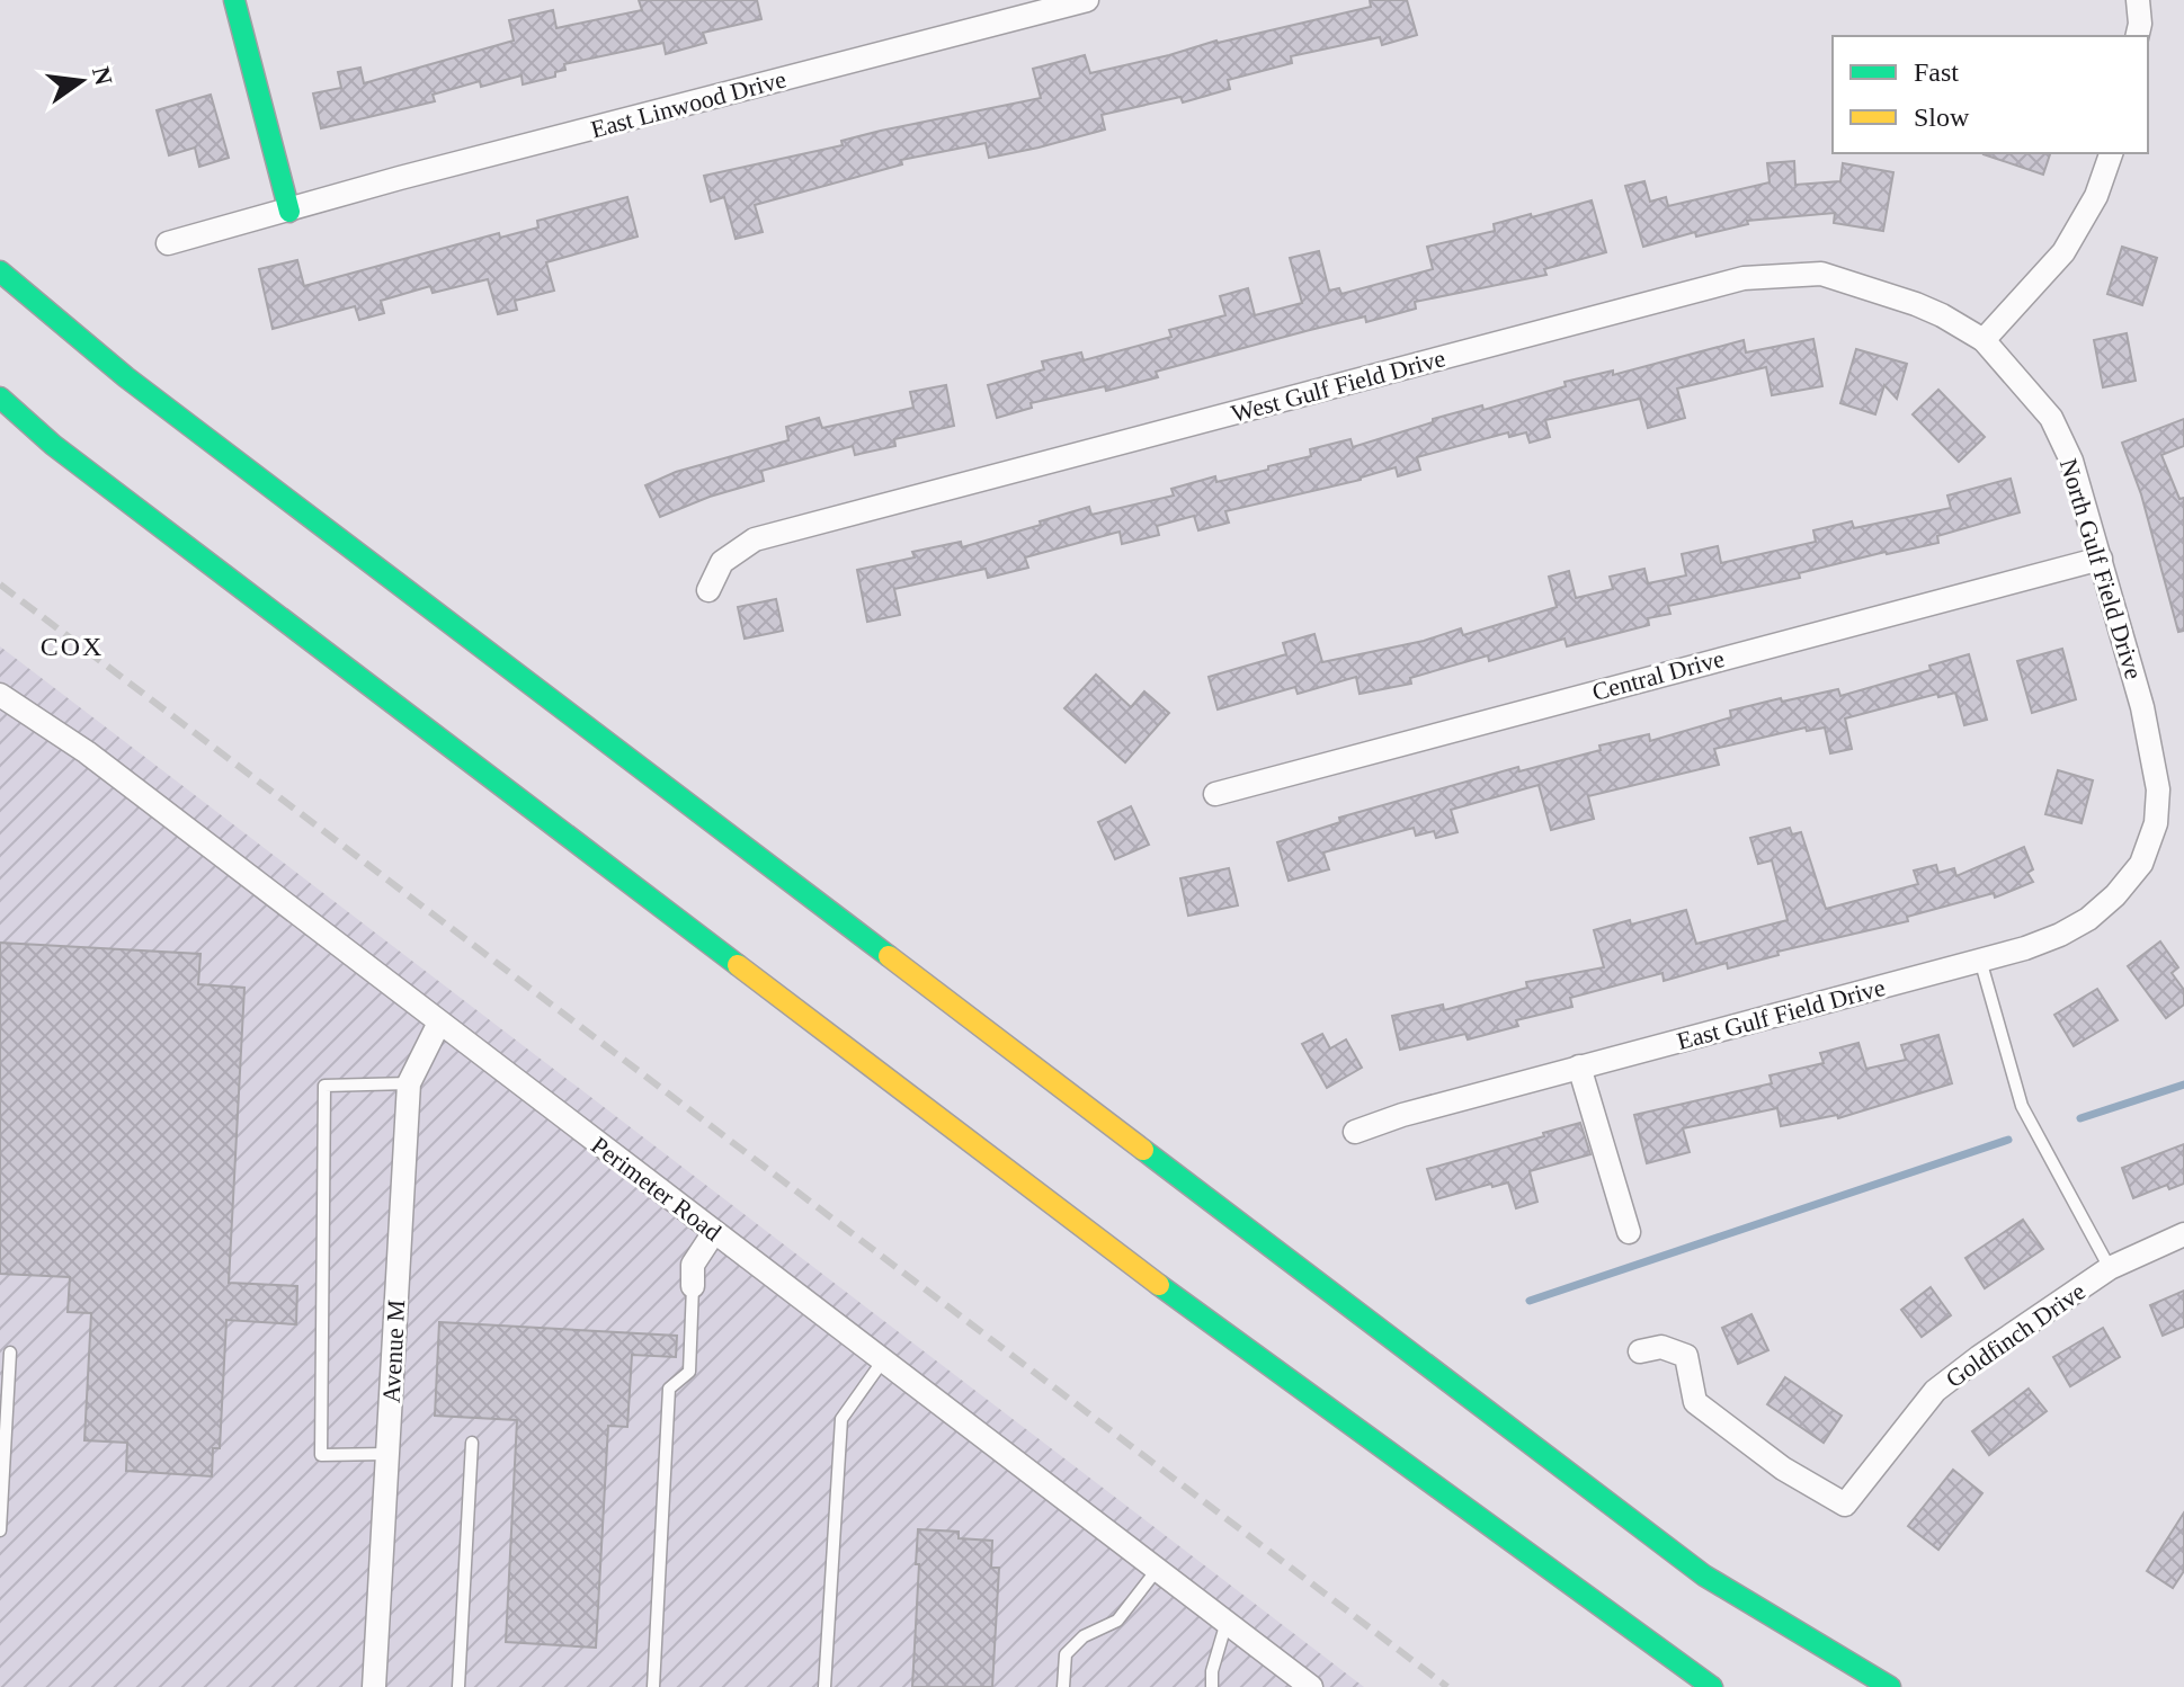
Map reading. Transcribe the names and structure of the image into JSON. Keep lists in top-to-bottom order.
{
  "streets": {
    "street": [
      "East Linwood Drive",
      "West Gulf Field Drive",
      "North Gulf Field Drive",
      "Central Drive",
      "East Gulf Field Drive",
      "Perimeter Road",
      "Goldfinch Drive",
      "Avenue M"
    ]
  },
  "crossings": [
    ["West Gulf Field Drive", "North Gulf Field Drive"],
    ["North Gulf Field Drive", "Central Drive"],
    ["North Gulf Field Drive", "East Gulf Field Drive"],
    ["Perimeter Road", "Avenue M"]
  ],
  "districts": ["COX"],
  "legend": ["Fast", "Slow"],
  "north": "right"
}
